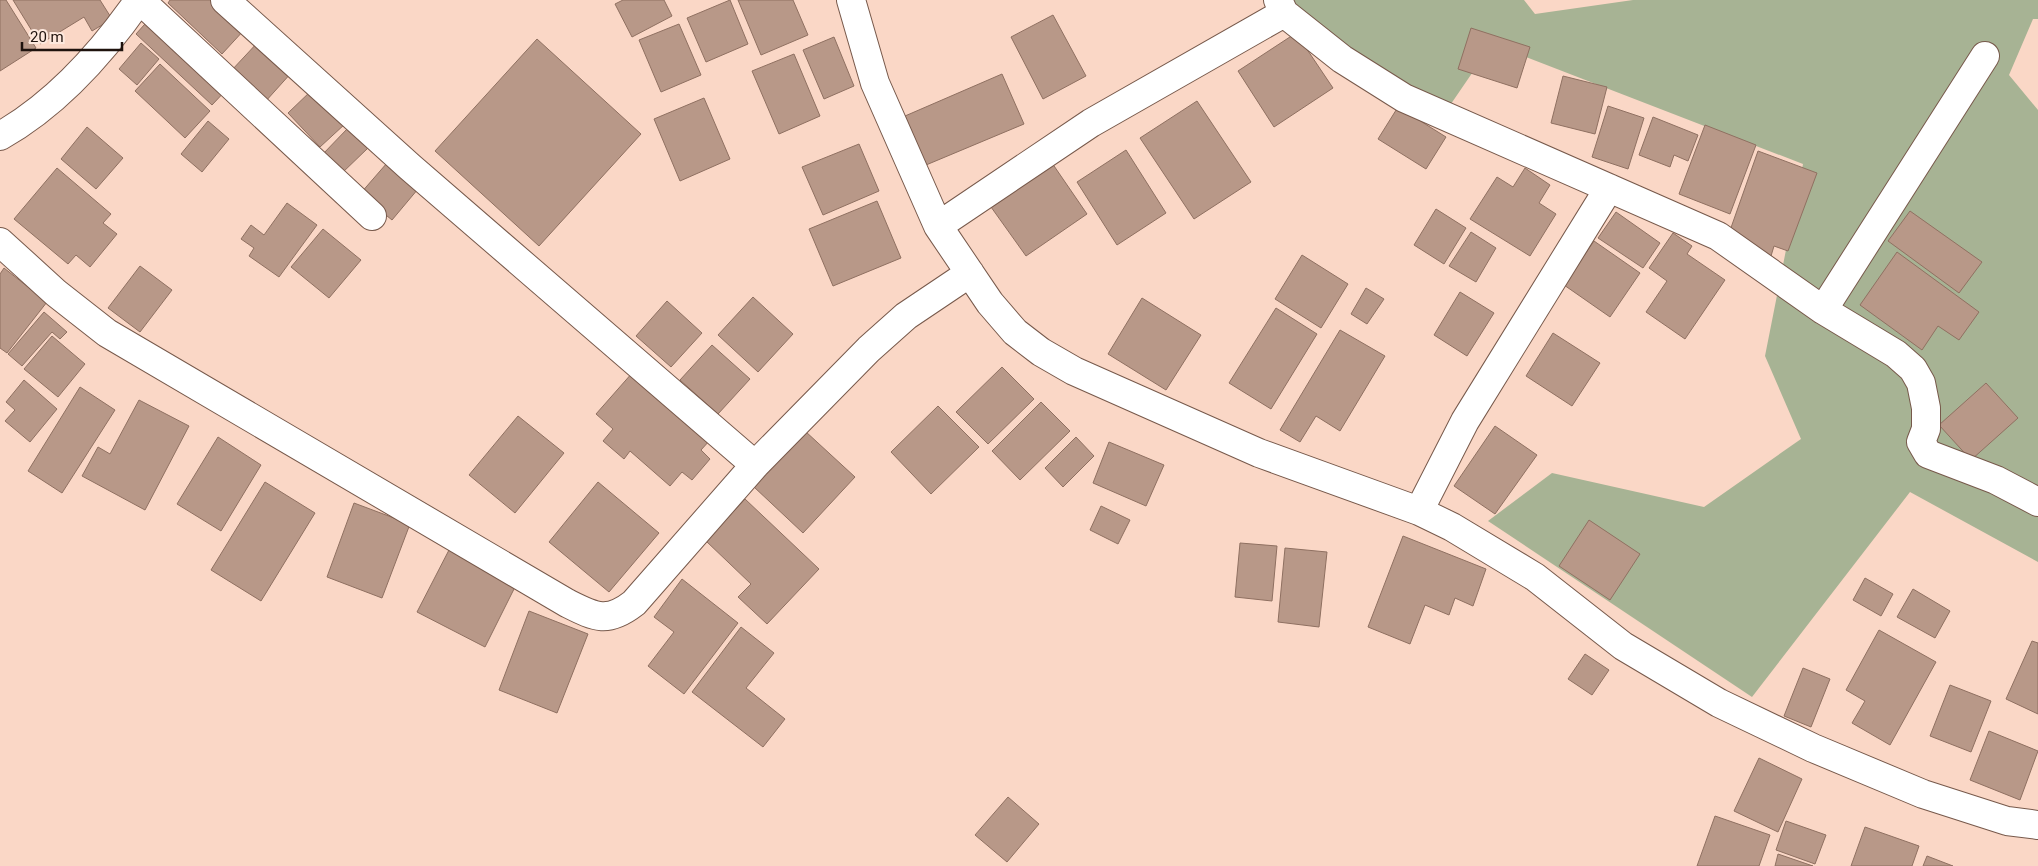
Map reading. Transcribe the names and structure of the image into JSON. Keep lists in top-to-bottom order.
{
  "scale_bar": "20 m"
}
